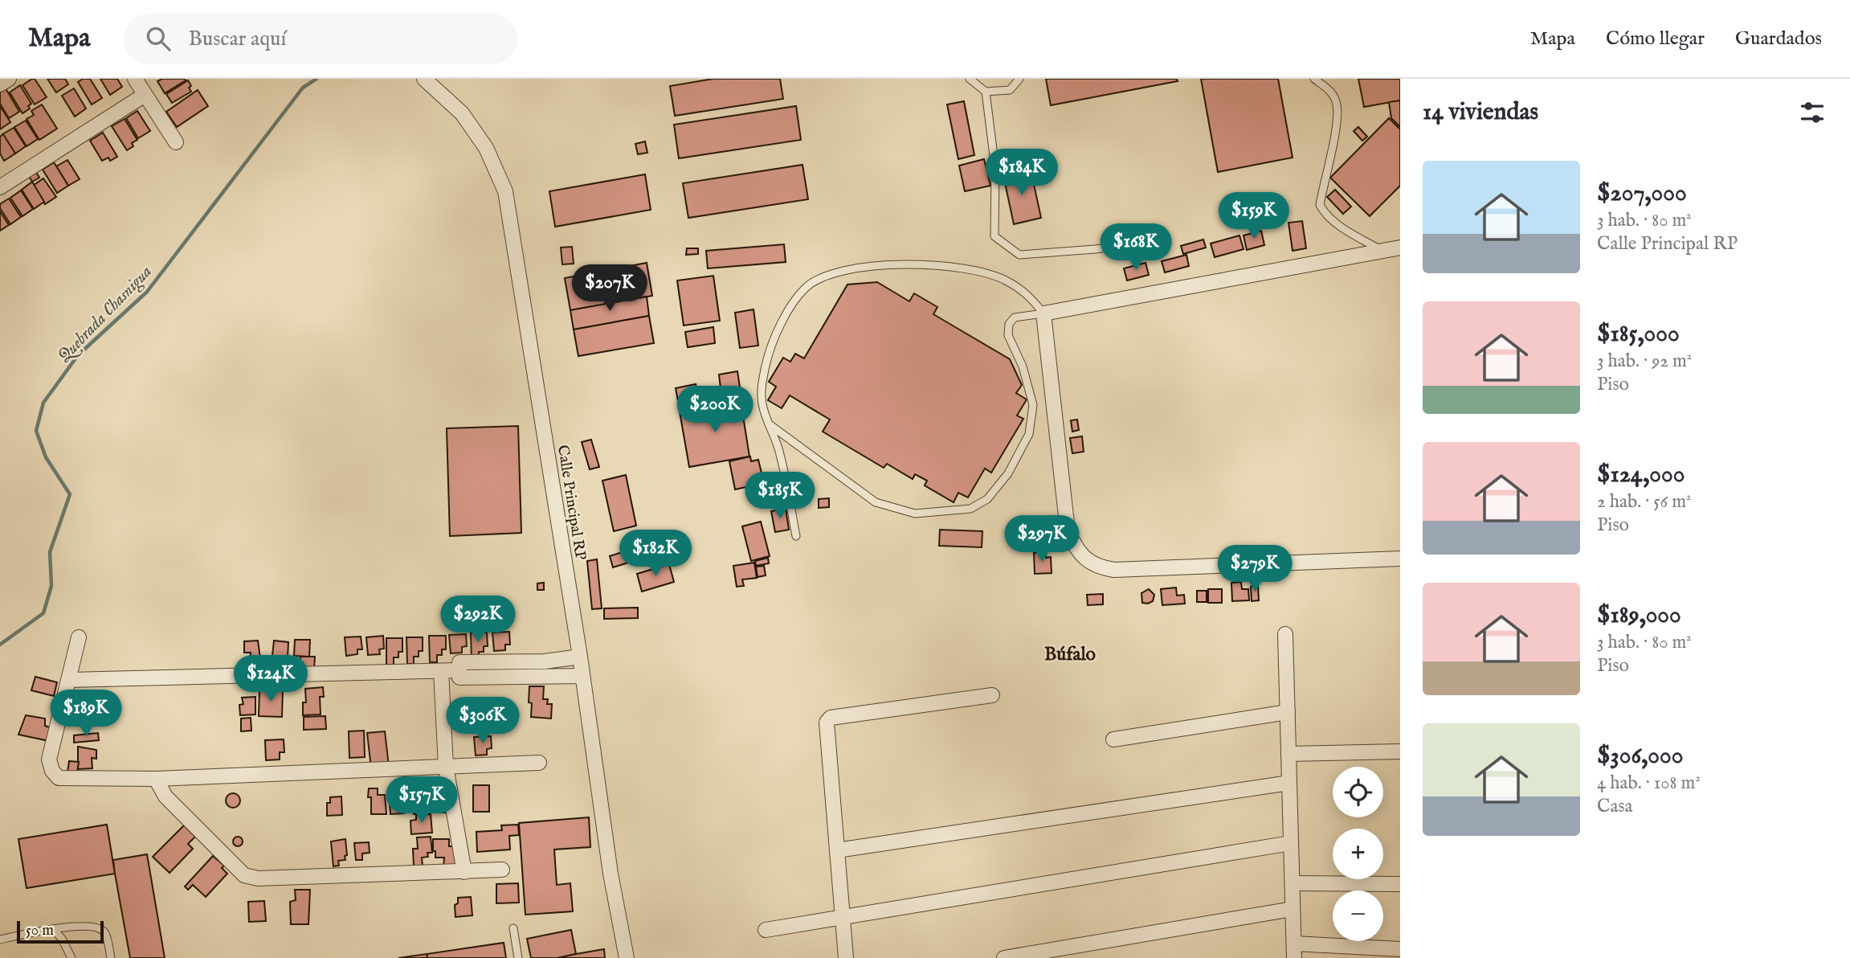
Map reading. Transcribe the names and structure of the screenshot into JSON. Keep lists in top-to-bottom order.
{
  "streets": {
    "street": ["Calle Principal RP"]
  },
  "districts": ["Búfalo"],
  "water": ["Quebrada Chasnigua"],
  "scale_bar": "50 m",
  "page": {
    "header": "Mapa",
    "search": "Buscar aquí",
    "nav": ["Mapa", "Cómo llegar", "Guardados"],
    "heading": "14 viviendas",
    "list": [
      {
        "name": "$207,000",
        "note": "3 hab. · 80 m² · Calle Principal RP"
      },
      {
        "name": "$185,000",
        "note": "3 hab. · 92 m² · Piso"
      },
      {
        "name": "$124,000",
        "note": "2 hab. · 56 m² · Piso"
      },
      {
        "name": "$189,000",
        "note": "3 hab. · 80 m² · Piso"
      },
      {
        "name": "$306,000",
        "note": "4 hab. · 108 m² · Casa"
      }
    ],
    "price": [
      "$184K",
      "$159K",
      "$168K",
      "$207K",
      "$200K",
      "$185K",
      "$297K",
      "$182K",
      "$279K",
      "$292K",
      "$124K",
      "$189K",
      "$306K",
      "$157K"
    ],
    "map_buttons": ["+", "−"],
    "scale": "50 m"
  }
}
